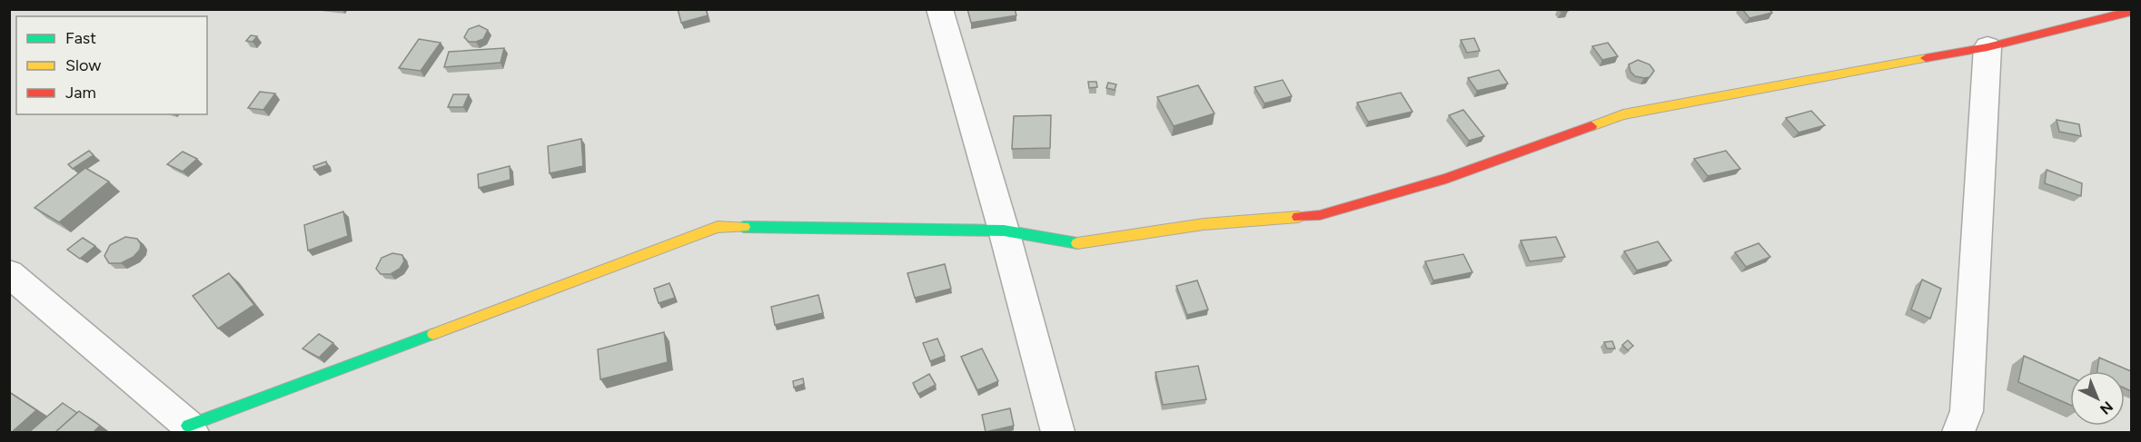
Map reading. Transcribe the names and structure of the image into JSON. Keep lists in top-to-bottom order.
{
  "legend": ["Fast", "Slow", "Jam"],
  "north": "bottom right"
}
